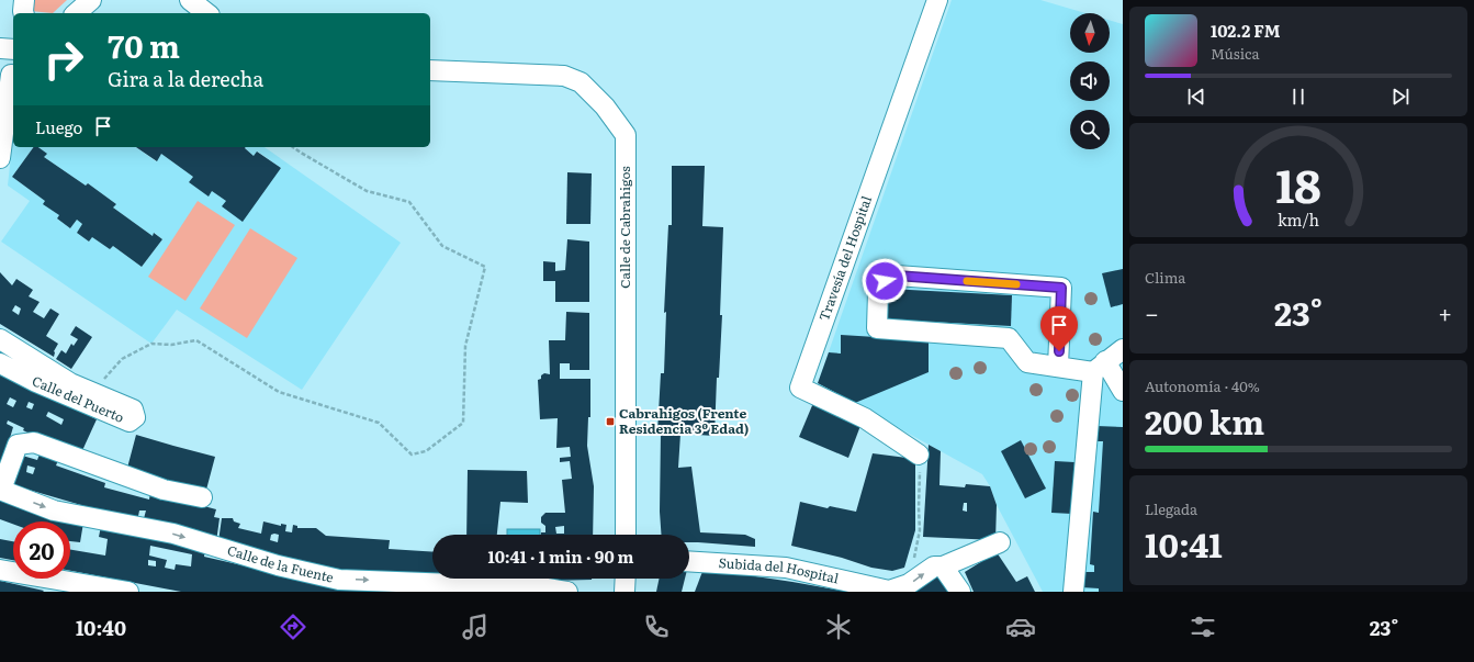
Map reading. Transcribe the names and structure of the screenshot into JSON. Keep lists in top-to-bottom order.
{
  "streets": {
    "street": [
      "Calle de Cabrahigos",
      "Travesía del Hospital",
      "Calle del Puerto",
      "Calle de la Fuente",
      "Subida del Hospital"
    ]
  },
  "one_way": ["Calle de la Fuente"],
  "places": {
    "transit": ["Cabrahigos (Frente Residencia 3º Edad)"]
  },
  "north": "bottom",
  "page": {
    "turn": ["70 m", "Gira a la derecha"],
    "song": ["102.2 FM", "Música"],
    "then": "Luego",
    "tile": [
      "Clima",
      ["Autonomía · 40%", "200 km"],
      ["Llegada", "10:41"]
    ],
    "heat": ["−", "23°", "+"],
    "limit": "20",
    "trip": "10:41 · 1 min · 90 m",
    "tabs": ["10:40", "23°"],
    "gauge": ["18", "km/h"]
  }
}
